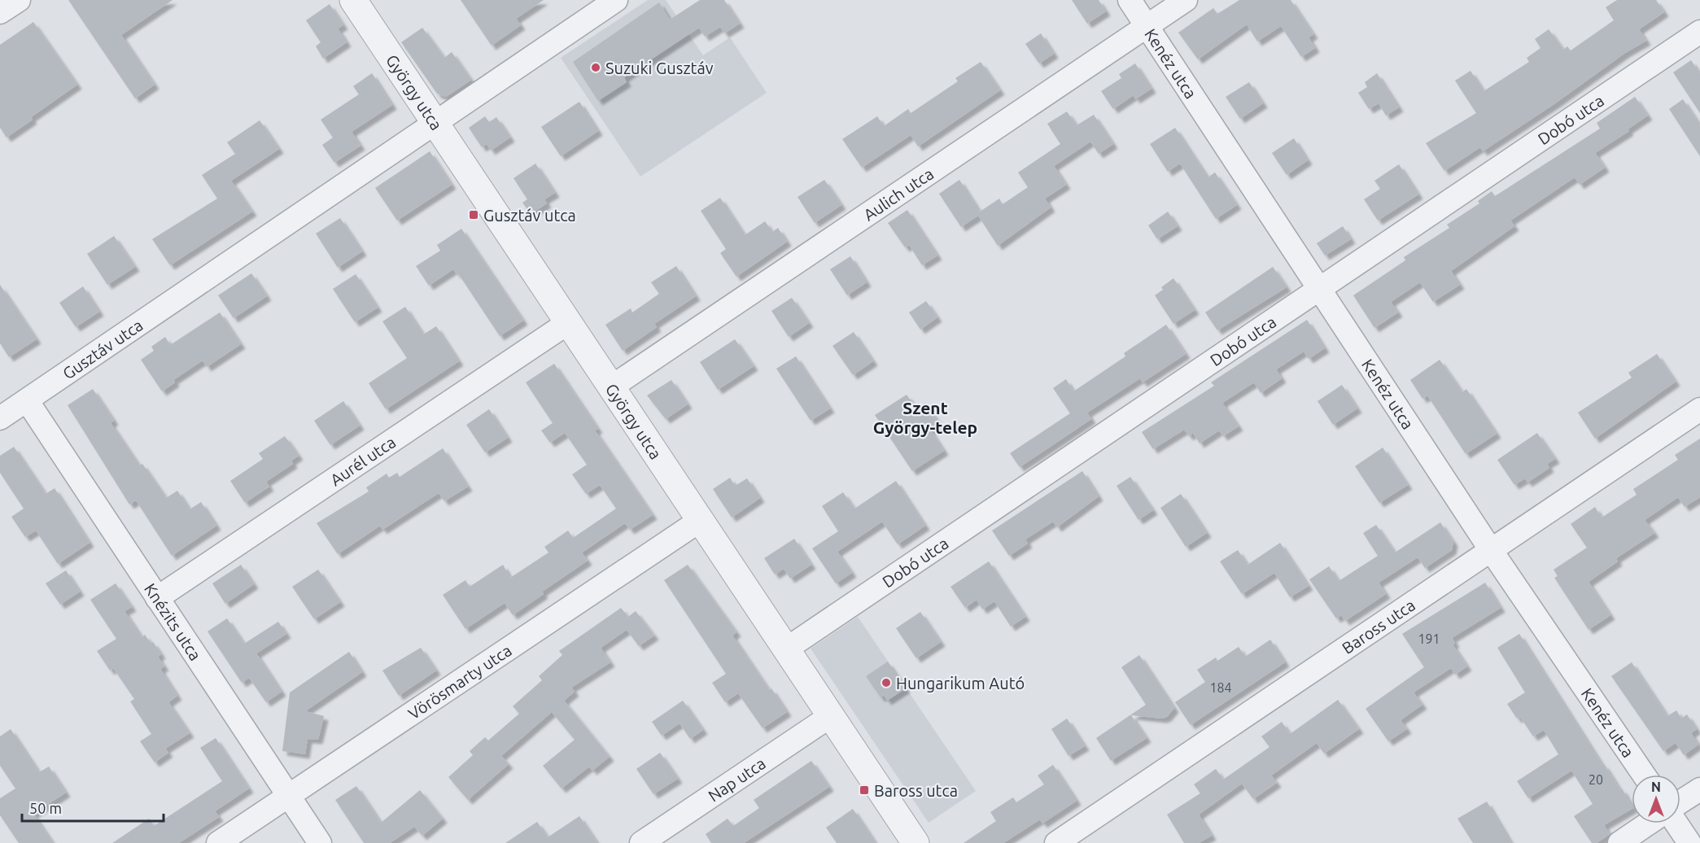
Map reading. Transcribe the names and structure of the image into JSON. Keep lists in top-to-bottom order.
{
  "streets": {
    "street": [
      "Kenéz utca",
      "György utca",
      "Dobó utca",
      "Aulich utca",
      "Gusztáv utca",
      "Aurél utca",
      "Knézits utca",
      "Baross utca",
      "Vörösmarty utca",
      "Nap utca"
    ]
  },
  "crossings": [
    ["Kenéz utca", "Dobó utca"],
    ["Kenéz utca", "Aulich utca"],
    ["Kenéz utca", "Baross utca"],
    ["György utca", "Dobó utca"],
    ["György utca", "Aulich utca"],
    ["György utca", "Gusztáv utca"],
    ["György utca", "Aurél utca"],
    ["György utca", "Vörösmarty utca"],
    ["György utca", "Nap utca"],
    ["Gusztáv utca", "Knézits utca"],
    ["Aurél utca", "Knézits utca"],
    ["Knézits utca", "Vörösmarty utca"]
  ],
  "districts": ["Szent György-telep"],
  "places": {
    "other": ["Suzuki Gusztáv", "Hungarikum Autó"],
    "transit": ["Gusztáv utca", "Baross utca"]
  },
  "house_numbers": ["191", "184", "20"],
  "scale_bar": "50 m",
  "north": "top"
}
